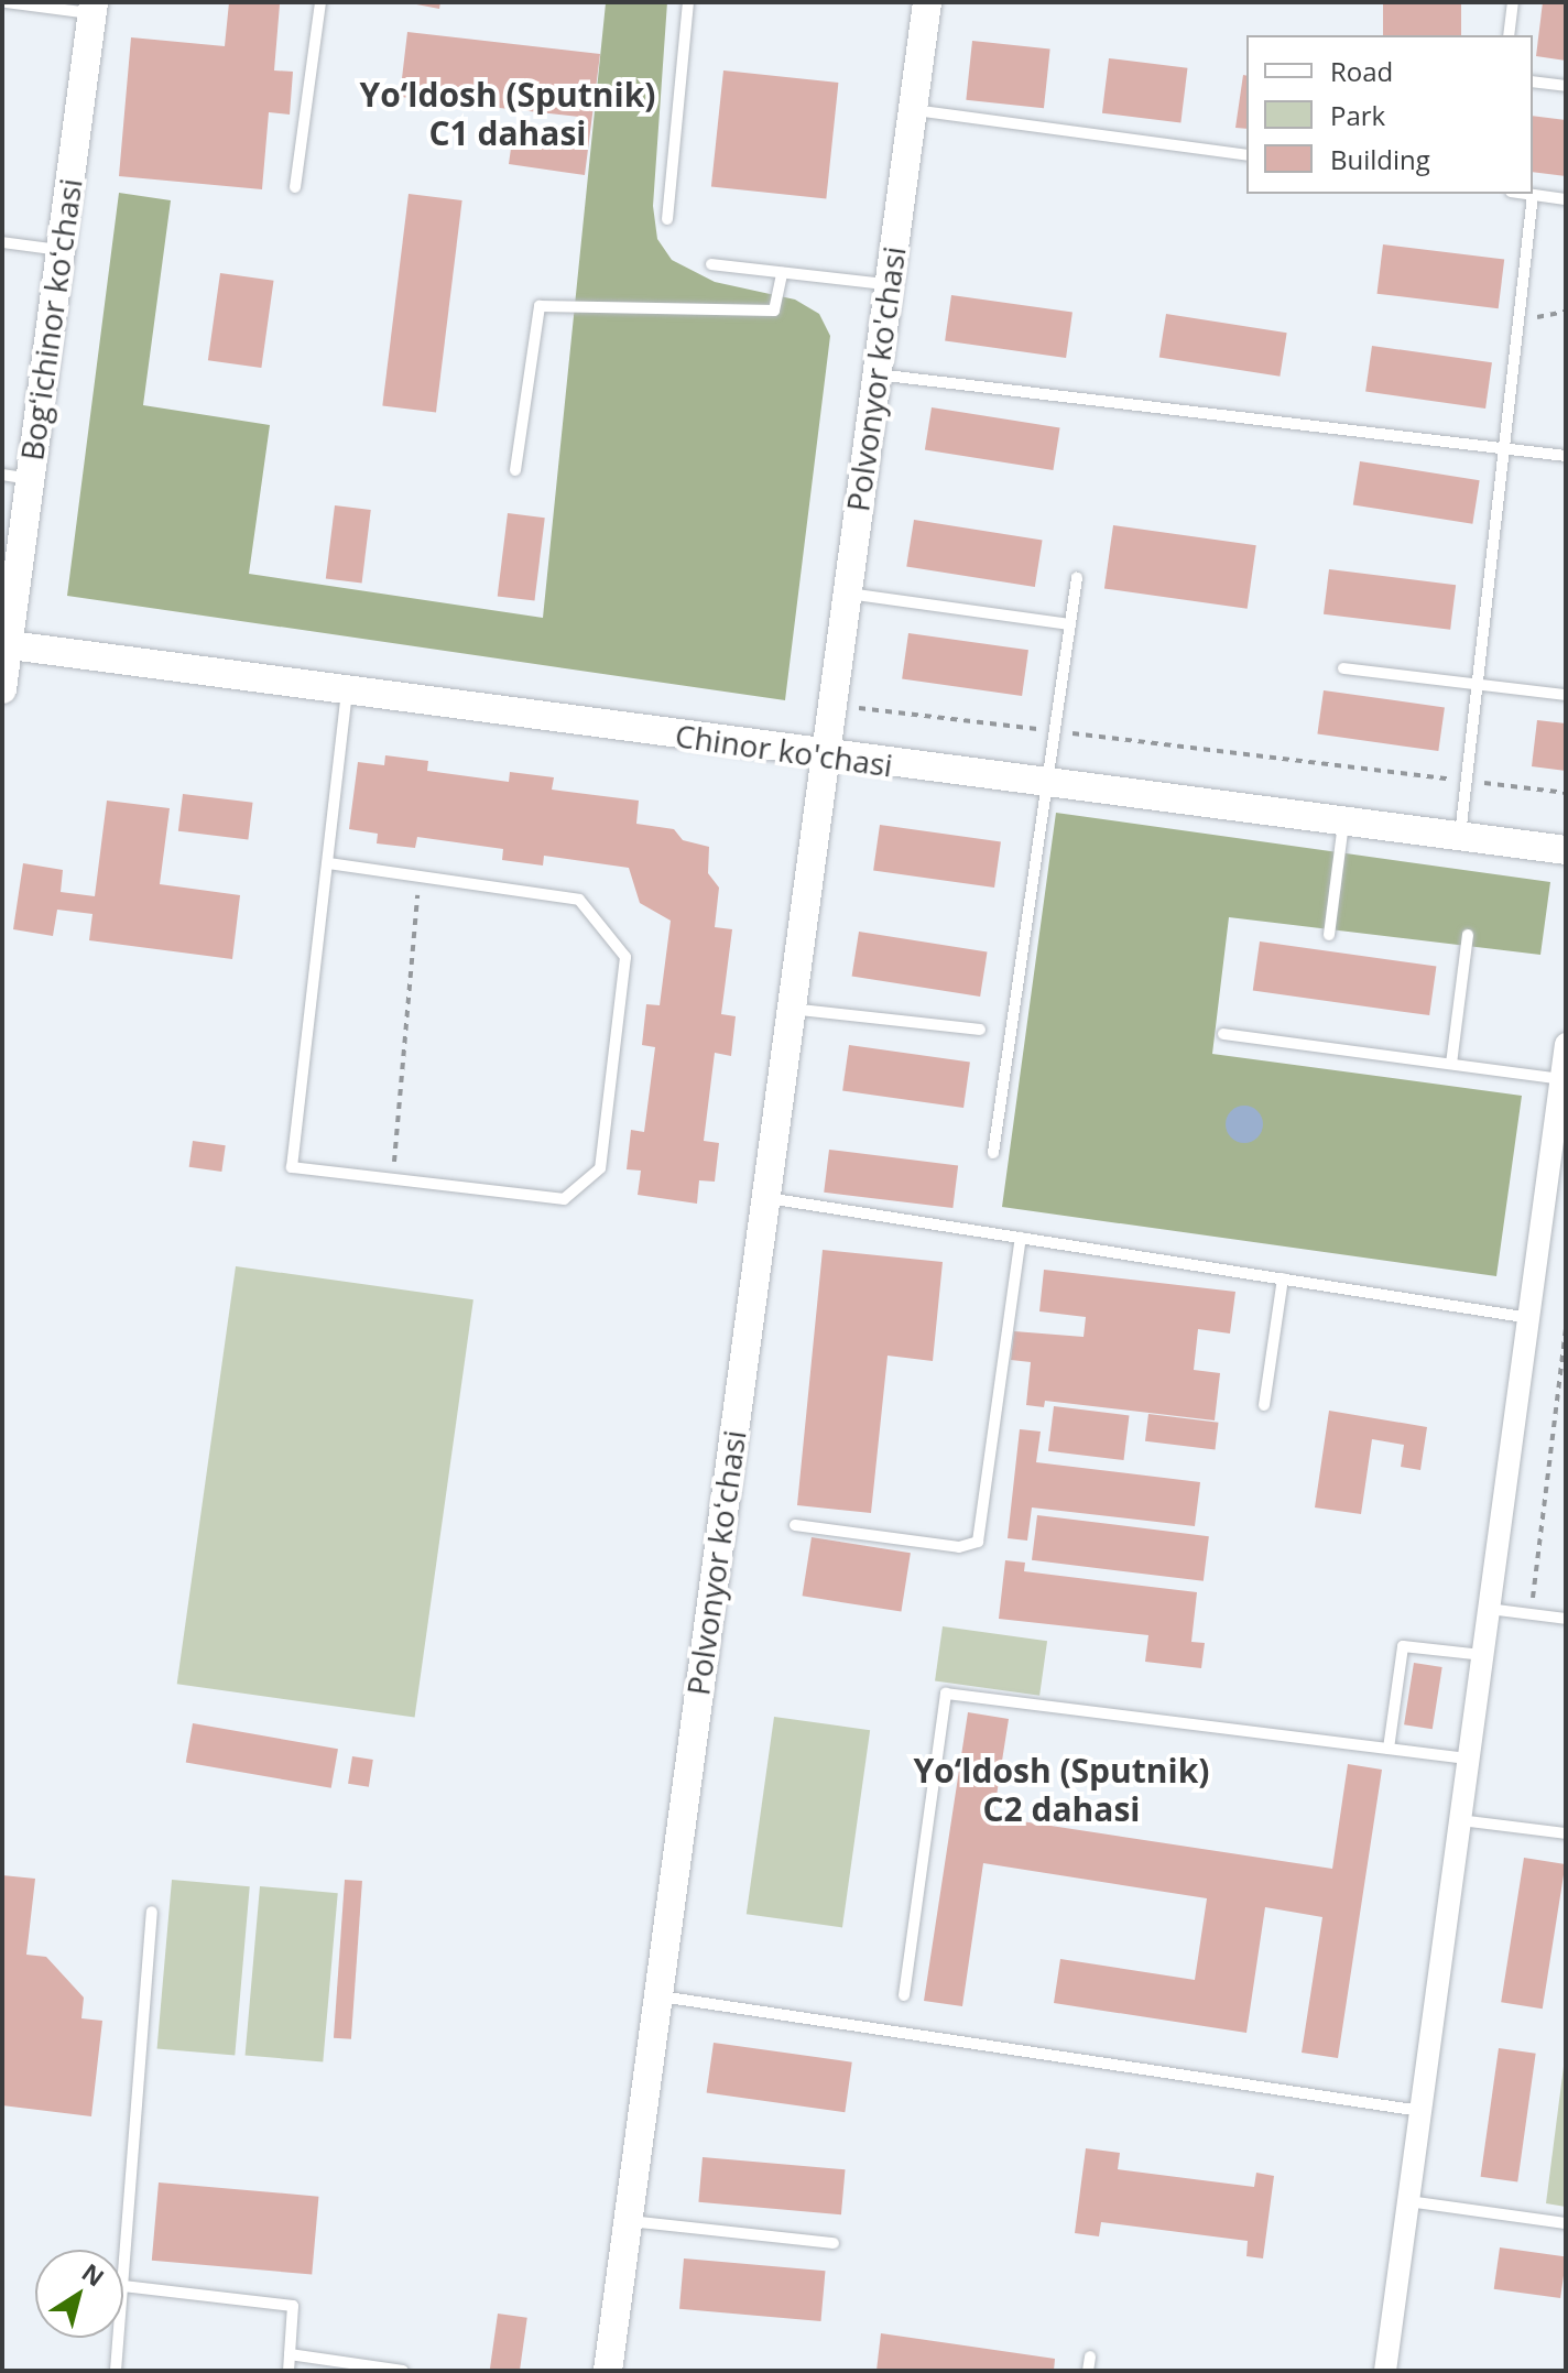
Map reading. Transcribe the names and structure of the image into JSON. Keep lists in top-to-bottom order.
{
  "streets": {
    "street": [
      "Bogʻichinor koʻchasi",
      "Polvonyor ko'chasi",
      "Chinor ko'chasi",
      "Polvonyor koʻchasi"
    ]
  },
  "crossings": [
    ["Bogʻichinor koʻchasi", "Chinor ko'chasi"],
    ["Polvonyor ko'chasi", "Chinor ko'chasi"],
    ["Polvonyor ko'chasi", "Polvonyor koʻchasi"],
    ["Chinor ko'chasi", "Polvonyor koʻchasi"]
  ],
  "districts": ["Yo‘ldosh (Sputnik) C1 dahasi", "Yo‘ldosh (Sputnik) C2 dahasi"],
  "legend": ["Road", "Park", "Building"],
  "north": "top right"
}
